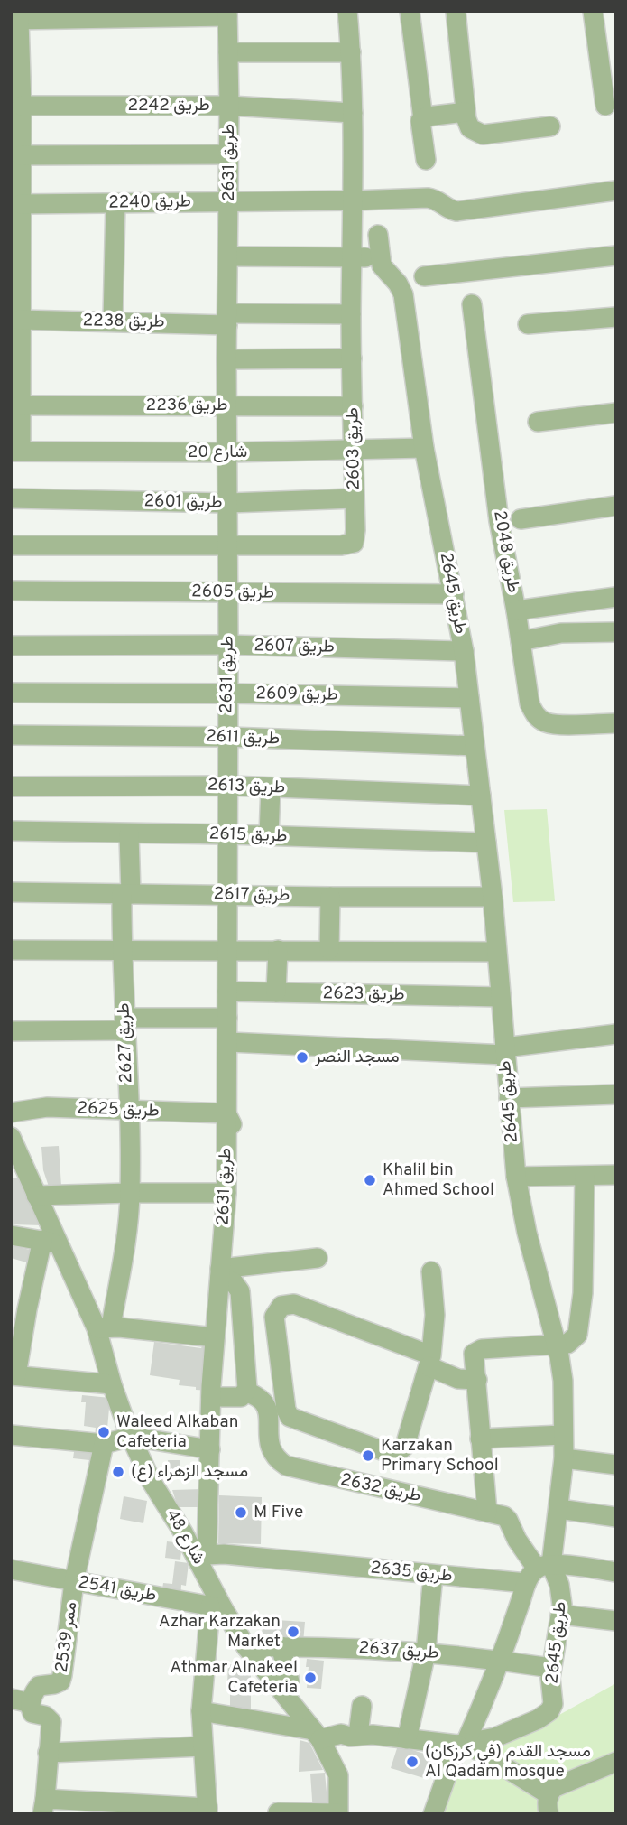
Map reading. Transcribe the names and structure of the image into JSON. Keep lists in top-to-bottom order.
{
  "streets": {
    "street": [
      "طريق 2242",
      "طريق 2631",
      "طريق 2240",
      "طريق 2238",
      "طريق 2236",
      "طريق 2603",
      "شارع 20",
      "طريق 2601",
      "طريق 2048",
      "طريق 2605",
      "طريق 2645",
      "طريق 2607",
      "طريق 2609",
      "طريق 2611",
      "طريق 2613",
      "طريق 2615",
      "طريق 2617",
      "طريق 2623",
      "طريق 2627",
      "طريق 2625",
      "طريق 2632",
      "شارع 48",
      "طريق 2635",
      "طريق 2541",
      "ممر 2539",
      "طريق 2637"
    ]
  },
  "crossings": [
    ["طريق 2242", "طريق 2631"],
    ["طريق 2242", "طريق 2603"],
    ["طريق 2631", "طريق 2240"],
    ["طريق 2631", "طريق 2238"],
    ["طريق 2631", "طريق 2236"],
    ["طريق 2631", "طريق 2603"],
    ["طريق 2631", "شارع 20"],
    ["طريق 2631", "طريق 2601"],
    ["طريق 2631", "طريق 2605"],
    ["طريق 2631", "طريق 2607"],
    ["طريق 2631", "طريق 2609"],
    ["طريق 2631", "طريق 2611"],
    ["طريق 2631", "طريق 2613"],
    ["طريق 2631", "طريق 2615"],
    ["طريق 2631", "طريق 2617"],
    ["طريق 2631", "طريق 2623"],
    ["طريق 2631", "طريق 2625"],
    ["طريق 2631", "شارع 48"],
    ["طريق 2631", "طريق 2635"],
    ["طريق 2240", "طريق 2603"],
    ["طريق 2238", "طريق 2603"],
    ["طريق 2236", "طريق 2603"],
    ["طريق 2603", "شارع 20"],
    ["طريق 2603", "طريق 2601"],
    ["شارع 20", "طريق 2645"],
    ["طريق 2605", "طريق 2645"],
    ["طريق 2645", "طريق 2607"],
    ["طريق 2645", "طريق 2609"],
    ["طريق 2645", "طريق 2611"],
    ["طريق 2645", "طريق 2613"],
    ["طريق 2645", "طريق 2615"],
    ["طريق 2645", "طريق 2617"],
    ["طريق 2645", "طريق 2623"],
    ["طريق 2645", "طريق 2632"],
    ["طريق 2645", "طريق 2635"],
    ["طريق 2645", "طريق 2637"],
    ["طريق 2615", "طريق 2627"],
    ["طريق 2617", "طريق 2627"],
    ["طريق 2627", "طريق 2625"],
    ["طريق 2627", "شارع 48"],
    ["طريق 2632", "طريق 2635"],
    ["شارع 48", "طريق 2635"],
    ["شارع 48", "طريق 2541"],
    ["شارع 48", "طريق 2637"],
    ["طريق 2541", "ممر 2539"]
  ],
  "places": [
    "مسجد النصر",
    "Khalil bin Ahmed School",
    "Waleed Alkaban Cafeteria",
    "Karzakan Primary School",
    "مسجد الزهراء (ع)",
    "M Five",
    "Azhar Karzakan Market",
    "Athmar Alnakeel Cafeteria",
    "مسجد القدم (في كرزكان) Al Qadam mosque"
  ]
}
